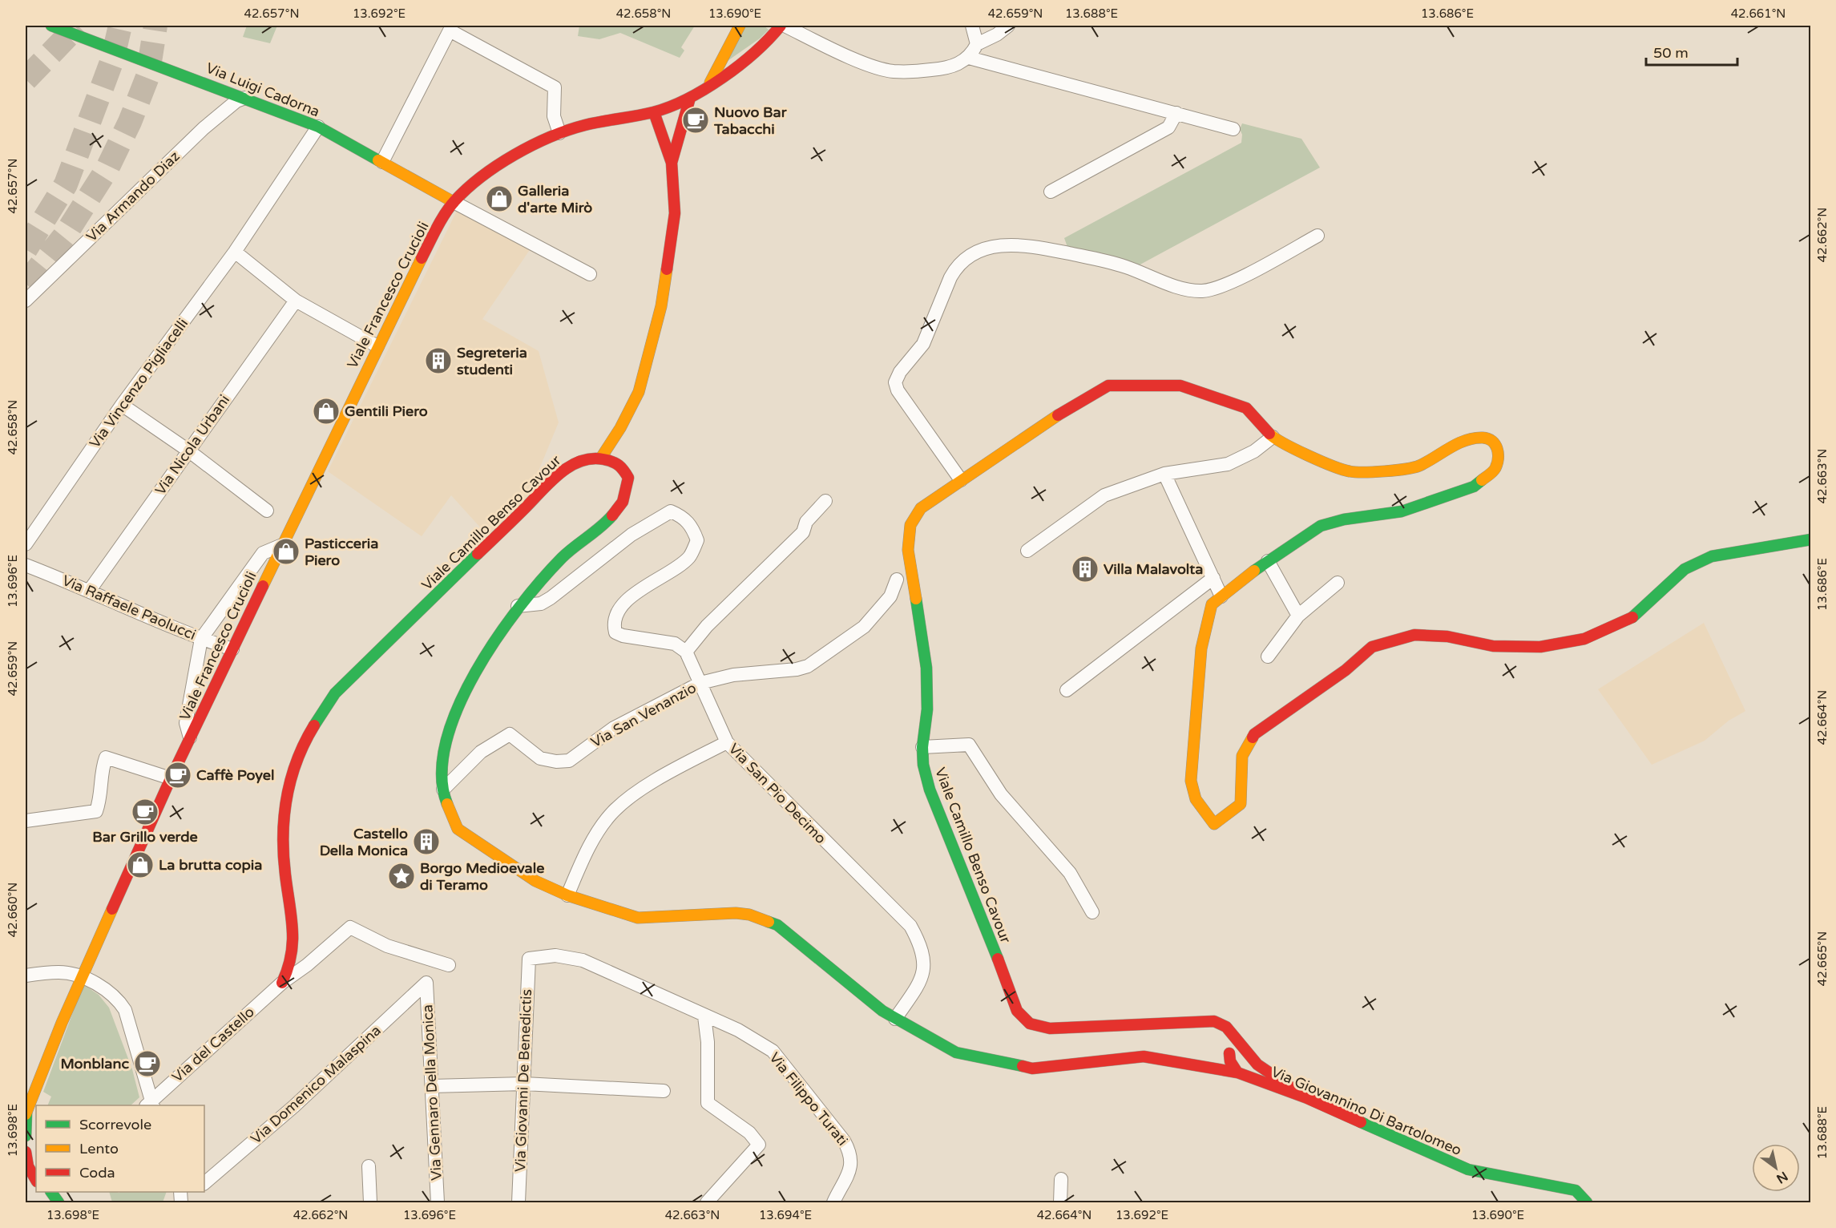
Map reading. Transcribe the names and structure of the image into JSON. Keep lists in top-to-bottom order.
{
  "streets": {
    "main road": [
      "Via Luigi Cadorna",
      "Viale Francesco Crucioli",
      "Viale Camillo Benso Cavour",
      "Via Giovannino Di Bartolomeo"
    ],
    "street": [
      "Via Armando Diaz",
      "Via Vincenzo Pigliacelli",
      "Via Nicola Urbani",
      "Via Raffaele Paolucci",
      "Via San Venanzio",
      "Via San Pio Decimo",
      "Via del Castello",
      "Via Giovanni De Benedictis",
      "Via Domenico Malaspina",
      "Via Gennaro Della Monica",
      "Via Filippo Turati"
    ]
  },
  "crossings": [
    ["Via Luigi Cadorna", "Via Armando Diaz"],
    ["Via Luigi Cadorna", "Viale Francesco Crucioli"],
    ["Via Luigi Cadorna", "Via Vincenzo Pigliacelli"],
    ["Viale Francesco Crucioli", "Via Raffaele Paolucci"],
    ["Via Nicola Urbani", "Via Raffaele Paolucci"],
    ["Viale Camillo Benso Cavour", "Via del Castello"],
    ["Via San Venanzio", "Via San Pio Decimo"],
    ["Via Giovanni De Benedictis", "Via Filippo Turati"],
    ["Via Domenico Malaspina", "Via Gennaro Della Monica"]
  ],
  "places": {
    "cafe": [
      "Nuovo Bar Tabacchi",
      "Caffè Poyel",
      "Bar Grillo verde",
      "Monblanc"
    ],
    "shop": [
      "Galleria d'arte Mirò",
      "Gentili Piero",
      "Pasticceria Piero",
      "La brutta copia"
    ],
    "building": ["Segreteria studenti", "Villa Malavolta", "Castello Della Monica"],
    "place": ["Borgo Medioevale di Teramo"]
  },
  "legend": ["Scorrevole", "Lento", "Coda"],
  "scale_bar": "50 m",
  "north": "bottom right",
  "coordinates": [
    "42.657°N",
    "13.692°E",
    "42.658°N",
    "13.690°E",
    "42.659°N",
    "13.688°E",
    "13.686°E",
    "42.661°N",
    "42.662°N",
    "42.663°N",
    "13.696°E",
    "42.664°N",
    "42.660°N",
    "42.665°N",
    "13.698°E",
    "13.694°E"
  ]
}
